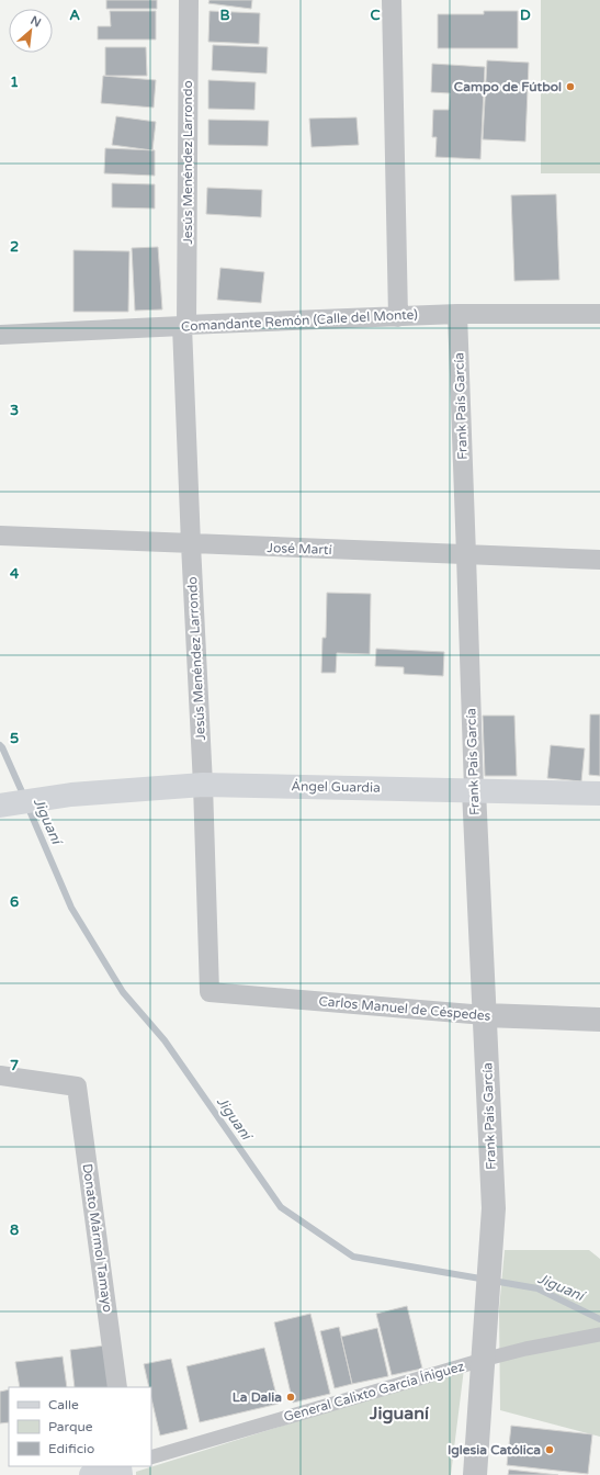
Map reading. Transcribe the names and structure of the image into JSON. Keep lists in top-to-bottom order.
{
  "streets": {
    "main road": ["Ángel Guardia"],
    "street": [
      "Jesús Menéndez Larrondo",
      "Comandante Remón (Calle del Monte)",
      "Frank País García",
      "José Martí",
      "Carlos Manuel de Céspedes",
      "Donato Mármol Tamayo",
      "General Calixto García Íñiguez"
    ]
  },
  "crossings": [
    ["Jesús Menéndez Larrondo", "Comandante Remón (Calle del Monte)"],
    ["Jesús Menéndez Larrondo", "José Martí"],
    ["Jesús Menéndez Larrondo", "Ángel Guardia"],
    ["Jesús Menéndez Larrondo", "Carlos Manuel de Céspedes"],
    ["Comandante Remón (Calle del Monte)", "Frank País García"],
    ["Frank País García", "José Martí"],
    ["Frank País García", "Ángel Guardia"],
    ["Frank País García", "Carlos Manuel de Céspedes"],
    ["Frank País García", "General Calixto García Íñiguez"]
  ],
  "districts": ["Jiguaní"],
  "water": ["Jiguaní"],
  "places": ["Campo de Fútbol", "La Dalia", "Iglesia Católica"],
  "legend": ["Calle", "Parque", "Edificio"],
  "north": "top right",
  "grid": {
    "columns": [
      "A",
      "B",
      "C",
      "D"
    ],
    "rows": [
      "1",
      "2",
      "3",
      "4",
      "5",
      "6",
      "7",
      "8"
    ]
  }
}
